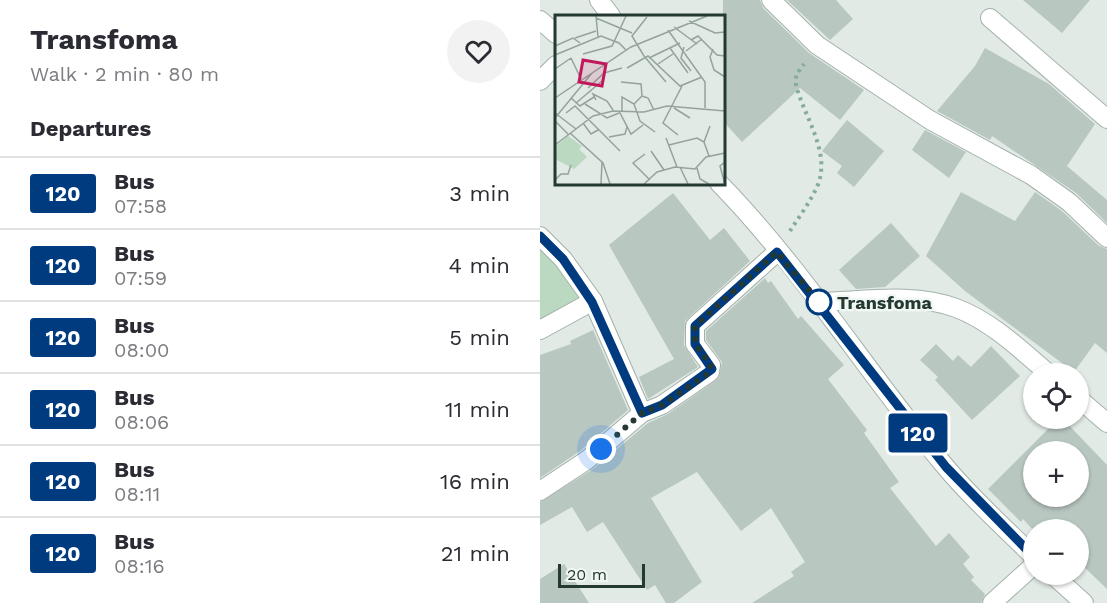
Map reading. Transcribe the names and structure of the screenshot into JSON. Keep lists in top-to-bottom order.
{
  "places": ["Transfoma"],
  "lines": ["bus line 120"],
  "scale_bar": "20 m",
  "page": {
    "heading": [
      ["Transfoma", "Walk · 2 min · 80 m"],
      "Departures"
    ],
    "on_map": "120",
    "list": [
      {
        "mark": "120",
        "name": "Bus",
        "note": "07:58",
        "value": "3 min"
      },
      {
        "mark": "120",
        "name": "Bus",
        "note": "07:59",
        "value": "4 min"
      },
      {
        "mark": "120",
        "name": "Bus",
        "note": "08:00",
        "value": "5 min"
      },
      {
        "mark": "120",
        "name": "Bus",
        "note": "08:06",
        "value": "11 min"
      },
      {
        "mark": "120",
        "name": "Bus",
        "note": "08:11",
        "value": "16 min"
      },
      {
        "mark": "120",
        "name": "Bus",
        "note": "08:16",
        "value": "21 min"
      }
    ],
    "map_buttons": ["+", "−"],
    "scale": "20 m"
  }
}
